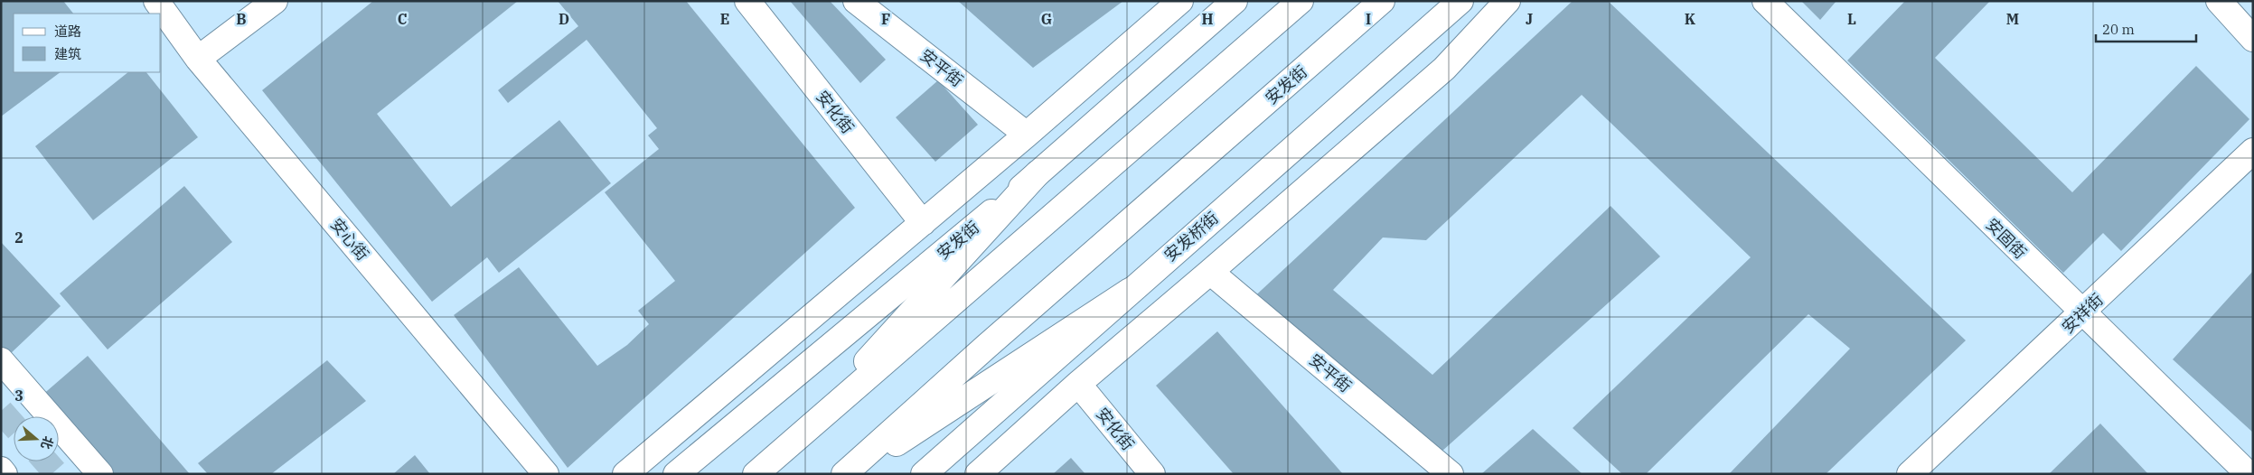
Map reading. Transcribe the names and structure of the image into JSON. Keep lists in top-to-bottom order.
{
  "streets": {
    "main road": [
      "安平街",
      "安发街",
      "安化街",
      "安发桥街",
      "安固街",
      "安心街",
      "安祥街"
    ]
  },
  "crossings": [
    ["安固街", "安祥街"]
  ],
  "legend": ["道路", "建筑"],
  "scale_bar": "20 m",
  "north": "right",
  "grid": {
    "columns": [
      "B",
      "C",
      "D",
      "E",
      "F",
      "G",
      "H",
      "I",
      "J",
      "K",
      "L",
      "M"
    ],
    "rows": ["2", "3"]
  }
}
